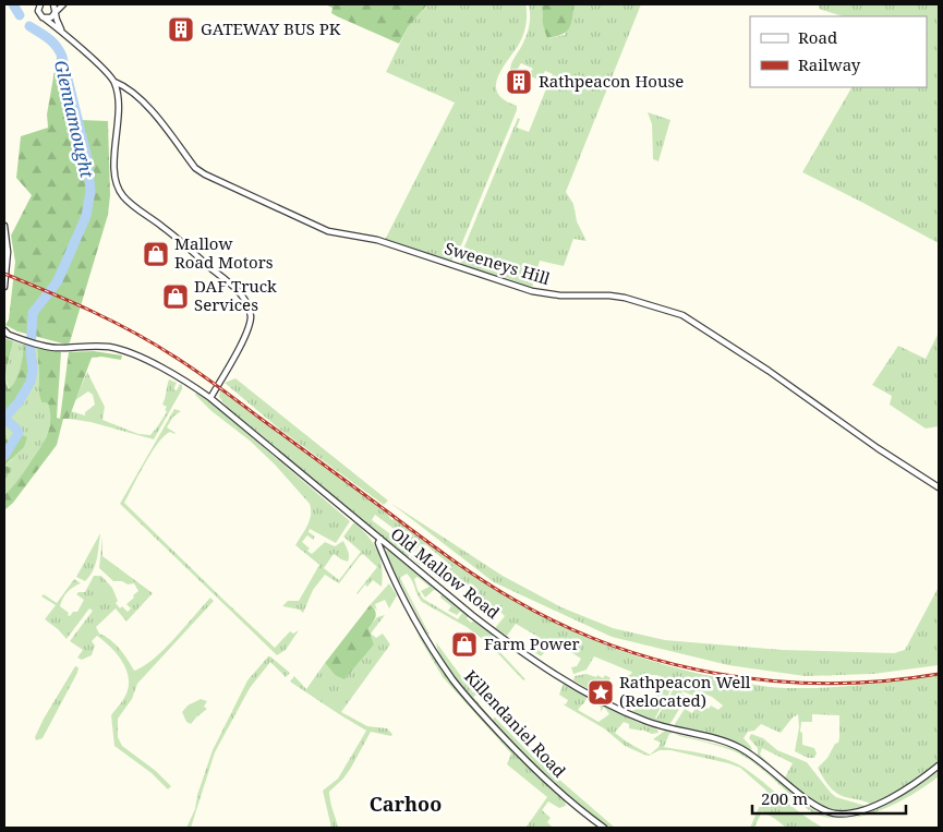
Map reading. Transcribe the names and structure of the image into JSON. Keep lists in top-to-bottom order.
{
  "streets": {
    "street": ["Sweeneys Hill", "Old Mallow Road", "Killendaniel Road"]
  },
  "crossings": [
    ["Old Mallow Road", "Killendaniel Road"]
  ],
  "districts": ["Carhoo"],
  "water": ["Glennamought"],
  "places": {
    "building": ["GATEWAY BUS PK", "Rathpeacon House"],
    "shop": ["Mallow Road Motors", "DAF Truck Services", "Farm Power"],
    "place": ["Rathpeacon Well (Relocated)"]
  },
  "legend": ["Road", "Railway"],
  "scale_bar": "200 m"
}
